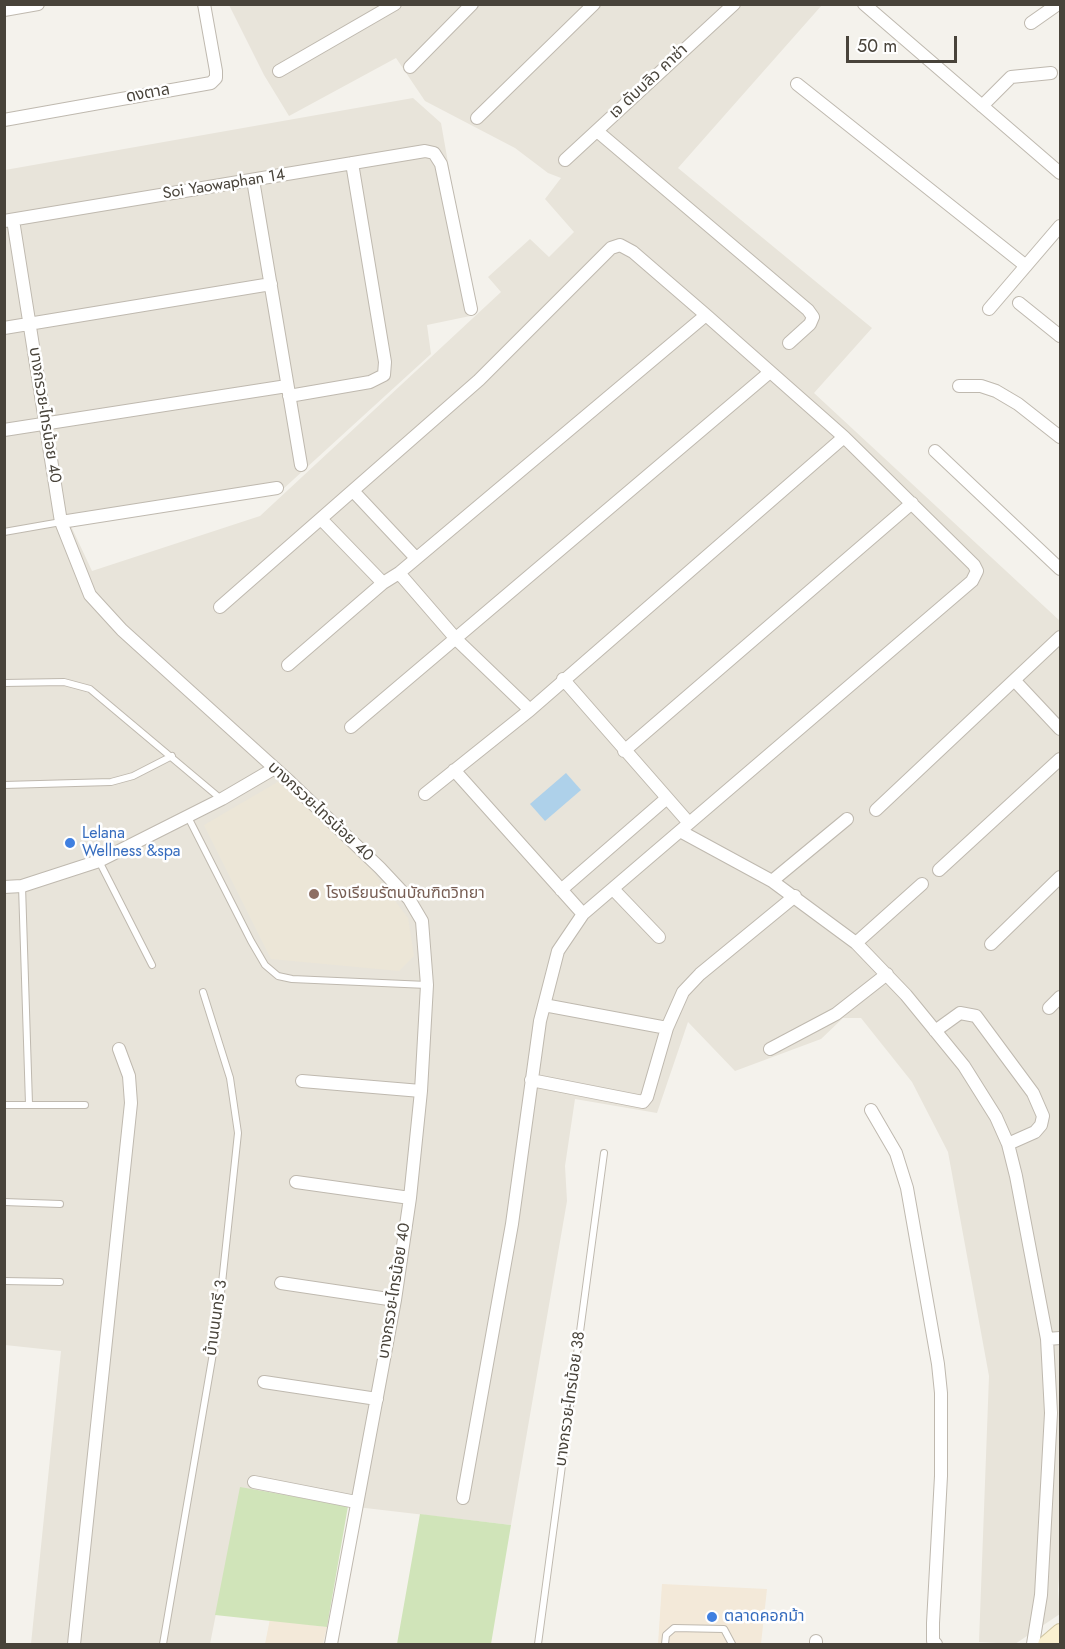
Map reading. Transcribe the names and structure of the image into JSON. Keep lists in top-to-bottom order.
{
  "streets": {
    "street": [
      "เจ ดับบลิว คาซ่า",
      "ดงตาล",
      "Soi Yaowaphan 14",
      "บางกรวย-ไทรน้อย 40"
    ],
    "lane": ["บ้านนนทรี 3", "บางกรวย-ไทรน้อย 38"]
  },
  "crossings": [
    ["Soi Yaowaphan 14", "บางกรวย-ไทรน้อย 40"]
  ],
  "places": ["Lelana Wellness &spa", "โรงเรียนรัตนบัณฑิตวิทยา", "ตลาดคอกม้า"],
  "scale_bar": "50 m"
}
